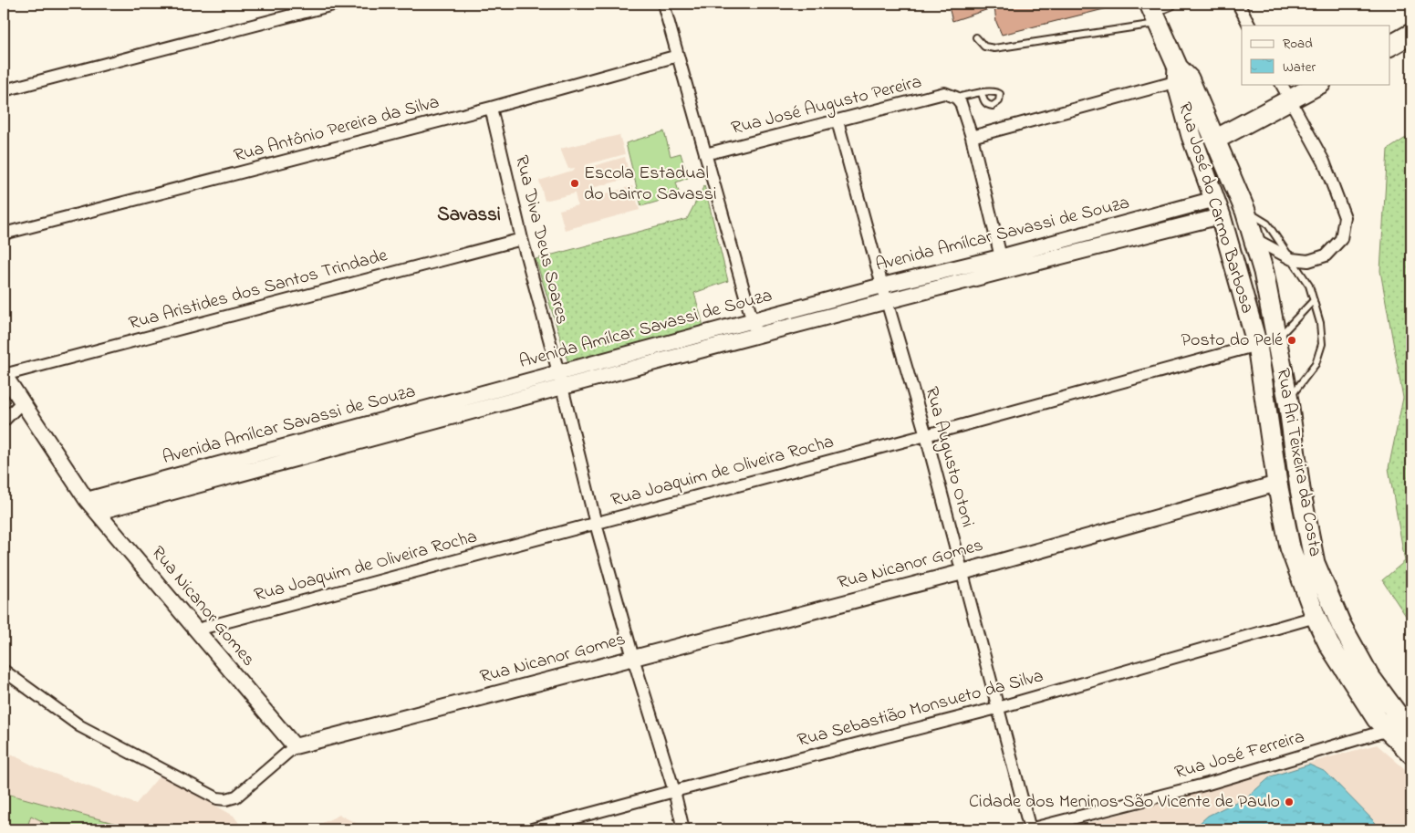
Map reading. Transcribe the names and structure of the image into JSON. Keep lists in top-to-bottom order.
{
  "streets": {
    "highway": ["Rua José do Carmo Barbosa", "Rua Ari Teixeira da Costa"],
    "street": [
      "Rua José Augusto Pereira",
      "Rua Antônio Pereira da Silva",
      "Avenida Amílcar Savassi de Souza",
      "Rua Diva Deus Soares",
      "Rua Aristides dos Santos Trindade",
      "Rua Augusto Otoni",
      "Rua Joaquim de Oliveira Rocha",
      "Rua Nicanor Gomes",
      "Rua Sebastião Monsueto da Silva",
      "Rua José Ferreira"
    ]
  },
  "crossings": [
    ["Rua José Augusto Pereira", "Rua Augusto Otoni"],
    ["Rua Antônio Pereira da Silva", "Rua Diva Deus Soares"],
    ["Rua José do Carmo Barbosa", "Avenida Amílcar Savassi de Souza"],
    ["Rua José do Carmo Barbosa", "Rua Ari Teixeira da Costa"],
    ["Rua José do Carmo Barbosa", "Rua Joaquim de Oliveira Rocha"],
    ["Rua José do Carmo Barbosa", "Rua Nicanor Gomes"],
    ["Rua José do Carmo Barbosa", "Rua Sebastião Monsueto da Silva"],
    ["Rua José do Carmo Barbosa", "Rua José Ferreira"],
    ["Avenida Amílcar Savassi de Souza", "Rua Diva Deus Soares"],
    ["Avenida Amílcar Savassi de Souza", "Rua Augusto Otoni"],
    ["Avenida Amílcar Savassi de Souza", "Rua Nicanor Gomes"],
    ["Rua Diva Deus Soares", "Rua Aristides dos Santos Trindade"],
    ["Rua Diva Deus Soares", "Rua Joaquim de Oliveira Rocha"],
    ["Rua Diva Deus Soares", "Rua Nicanor Gomes"],
    ["Rua Diva Deus Soares", "Rua Sebastião Monsueto da Silva"],
    ["Rua Aristides dos Santos Trindade", "Rua Nicanor Gomes"],
    ["Rua Augusto Otoni", "Rua Joaquim de Oliveira Rocha"],
    ["Rua Augusto Otoni", "Rua Nicanor Gomes"],
    ["Rua Augusto Otoni", "Rua Sebastião Monsueto da Silva"],
    ["Rua Augusto Otoni", "Rua José Ferreira"],
    ["Rua Ari Teixeira da Costa", "Rua José Ferreira"],
    ["Rua Joaquim de Oliveira Rocha", "Rua Nicanor Gomes"]
  ],
  "districts": ["Savassi"],
  "places": ["Escola Estadual do bairro Savassi", "Posto do Pelé", "Cidade dos Meninos São Vicente de Paulo"],
  "legend": ["Road", "Water"]
}
